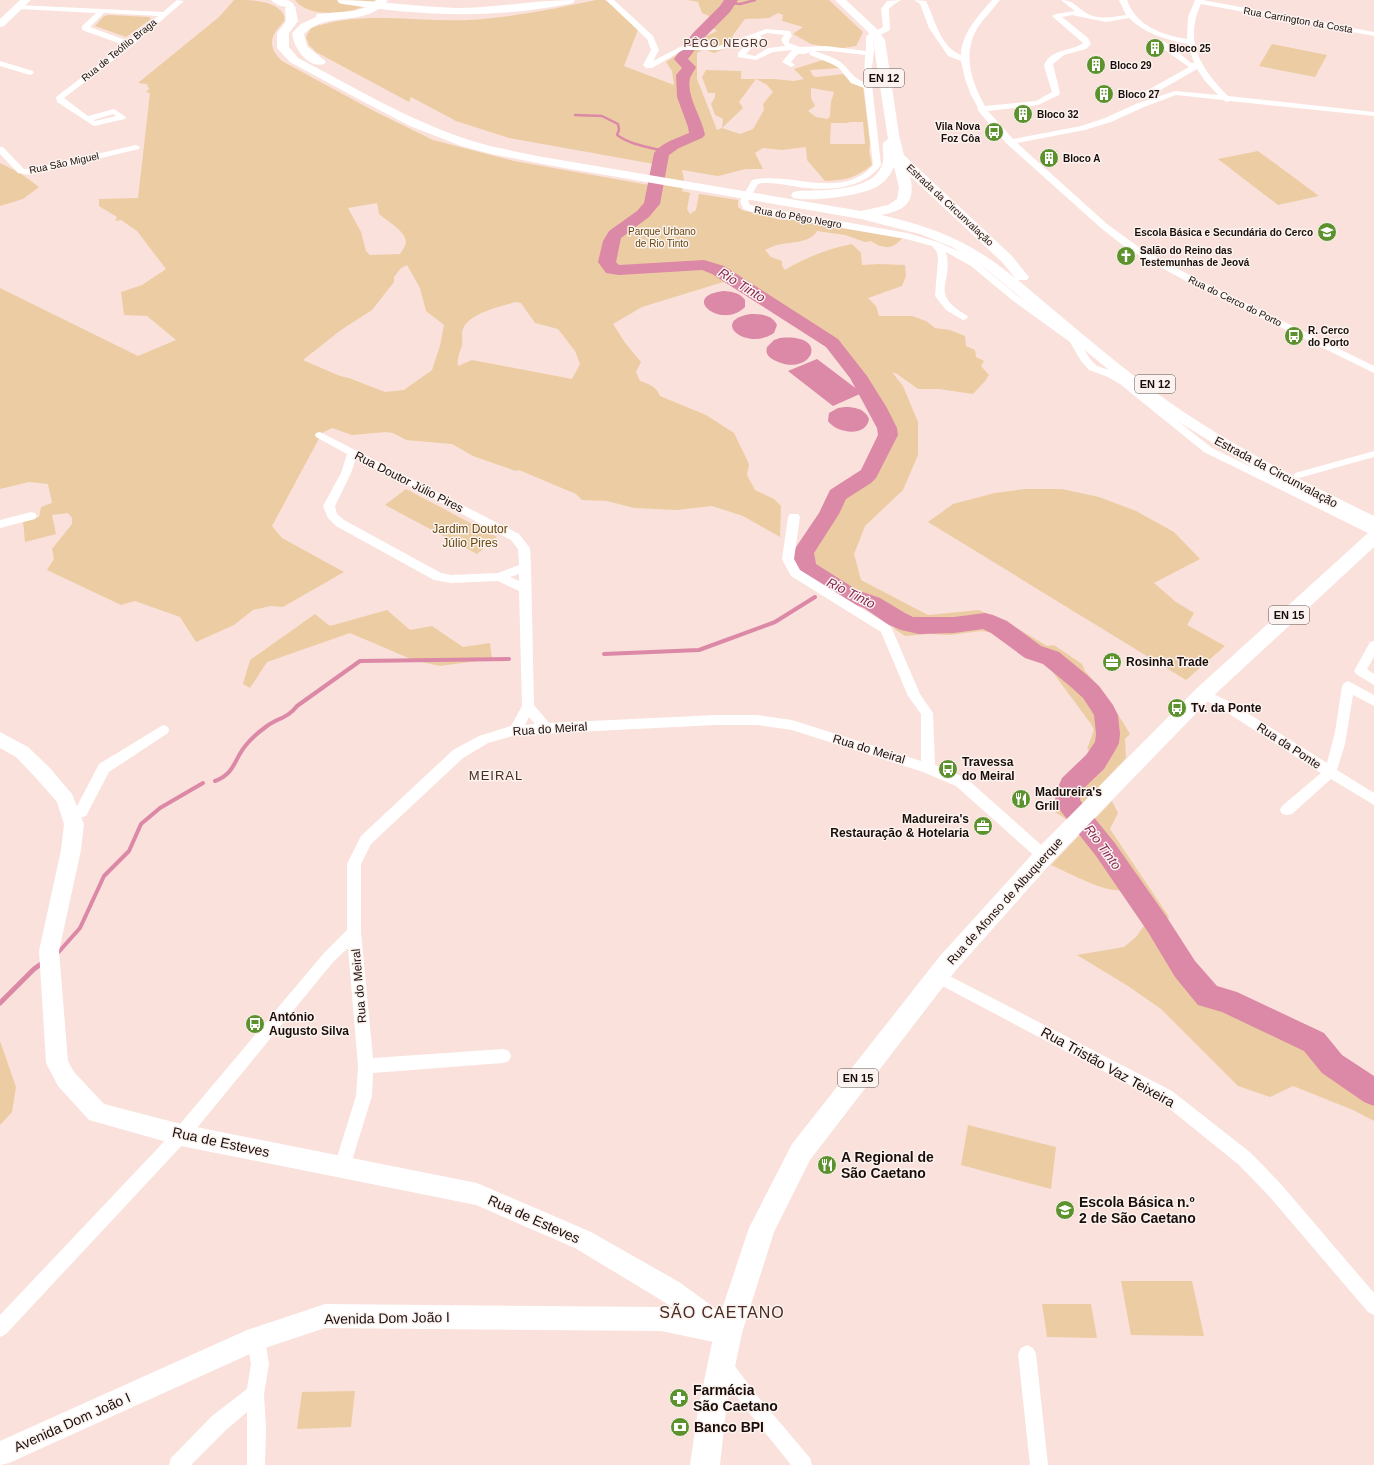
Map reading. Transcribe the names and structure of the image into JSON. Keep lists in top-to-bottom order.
{
  "streets": {
    "main road": [
      "EN 12",
      "Estrada da Circunvalação",
      "EN 15",
      "Rua de Afonso de Albuquerque"
    ],
    "street": [
      "Rua Carrington da Costa",
      "Rua de Teófilo Braga",
      "Rua São Miguel",
      "Rua do Pêgo Negro",
      "Rua do Cerco do Porto",
      "Rua Doutor Júlio Pires",
      "Rua do Meiral",
      "Rua da Ponte",
      "Rua Tristão Vaz Teixeira",
      "Rua de Esteves",
      "Avenida Dom João I"
    ]
  },
  "crossings": [
    ["EN 12", "Estrada da Circunvalação"],
    ["Estrada da Circunvalação", "Rua do Pêgo Negro"],
    ["Rua Doutor Júlio Pires", "Rua do Meiral"],
    ["EN 15", "Rua de Afonso de Albuquerque"],
    ["EN 15", "Rua de Esteves"],
    ["EN 15", "Avenida Dom João I"],
    ["Rua do Meiral", "Rua de Afonso de Albuquerque"],
    ["Rua do Meiral", "Rua de Esteves"],
    ["Rua da Ponte", "Rua de Afonso de Albuquerque"],
    ["Rua de Afonso de Albuquerque", "Rua Tristão Vaz Teixeira"],
    ["Rua de Afonso de Albuquerque", "Rua de Esteves"],
    ["Rua de Afonso de Albuquerque", "Avenida Dom João I"],
    ["Rua de Esteves", "Avenida Dom João I"]
  ],
  "districts": ["PÊGO NEGRO", "MEIRAL", "SÃO CAETANO"],
  "water": ["Rio Tinto"],
  "parks": ["Parque Urbano de Rio Tinto", "Jardim Doutor Júlio Pires"],
  "places": {
    "building": [
      "Bloco 25",
      "Bloco 29",
      "Bloco 27",
      "Bloco 32",
      "Bloco A"
    ],
    "bus stop": [
      "Vila Nova Foz Côa",
      "R. Cerco do Porto",
      "Tv. da Ponte",
      "Travessa do Meiral",
      "António Augusto Silva"
    ],
    "school or university": ["Escola Básica e Secundária do Cerco", "Escola Básica n.º 2 de São Caetano"],
    "church": ["Salão do Reino das Testemunhas de Jeová"],
    "office": ["Rosinha Trade", "Madureira's Restauração & Hotelaria"],
    "restaurant": ["Madureira's Grill", "A Regional de São Caetano"],
    "pharmacy": ["Farmácia São Caetano"],
    "bank": ["Banco BPI"]
  }
}
